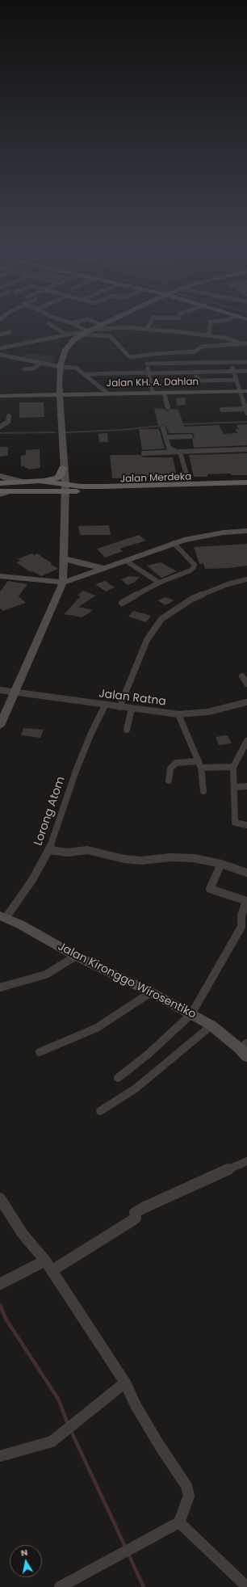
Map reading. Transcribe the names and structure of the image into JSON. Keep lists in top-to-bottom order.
{
  "streets": {
    "main road": ["Jalan Merdeka"],
    "street": [
      "Jalan KH. A. Dahlan",
      "Jalan Ratna",
      "Lorong Atom",
      "Jalan Kironggo Wirosentiko"
    ]
  },
  "crossings": [
    ["Jalan Ratna", "Lorong Atom"],
    ["Lorong Atom", "Jalan Kironggo Wirosentiko"]
  ],
  "north": "top"
}
